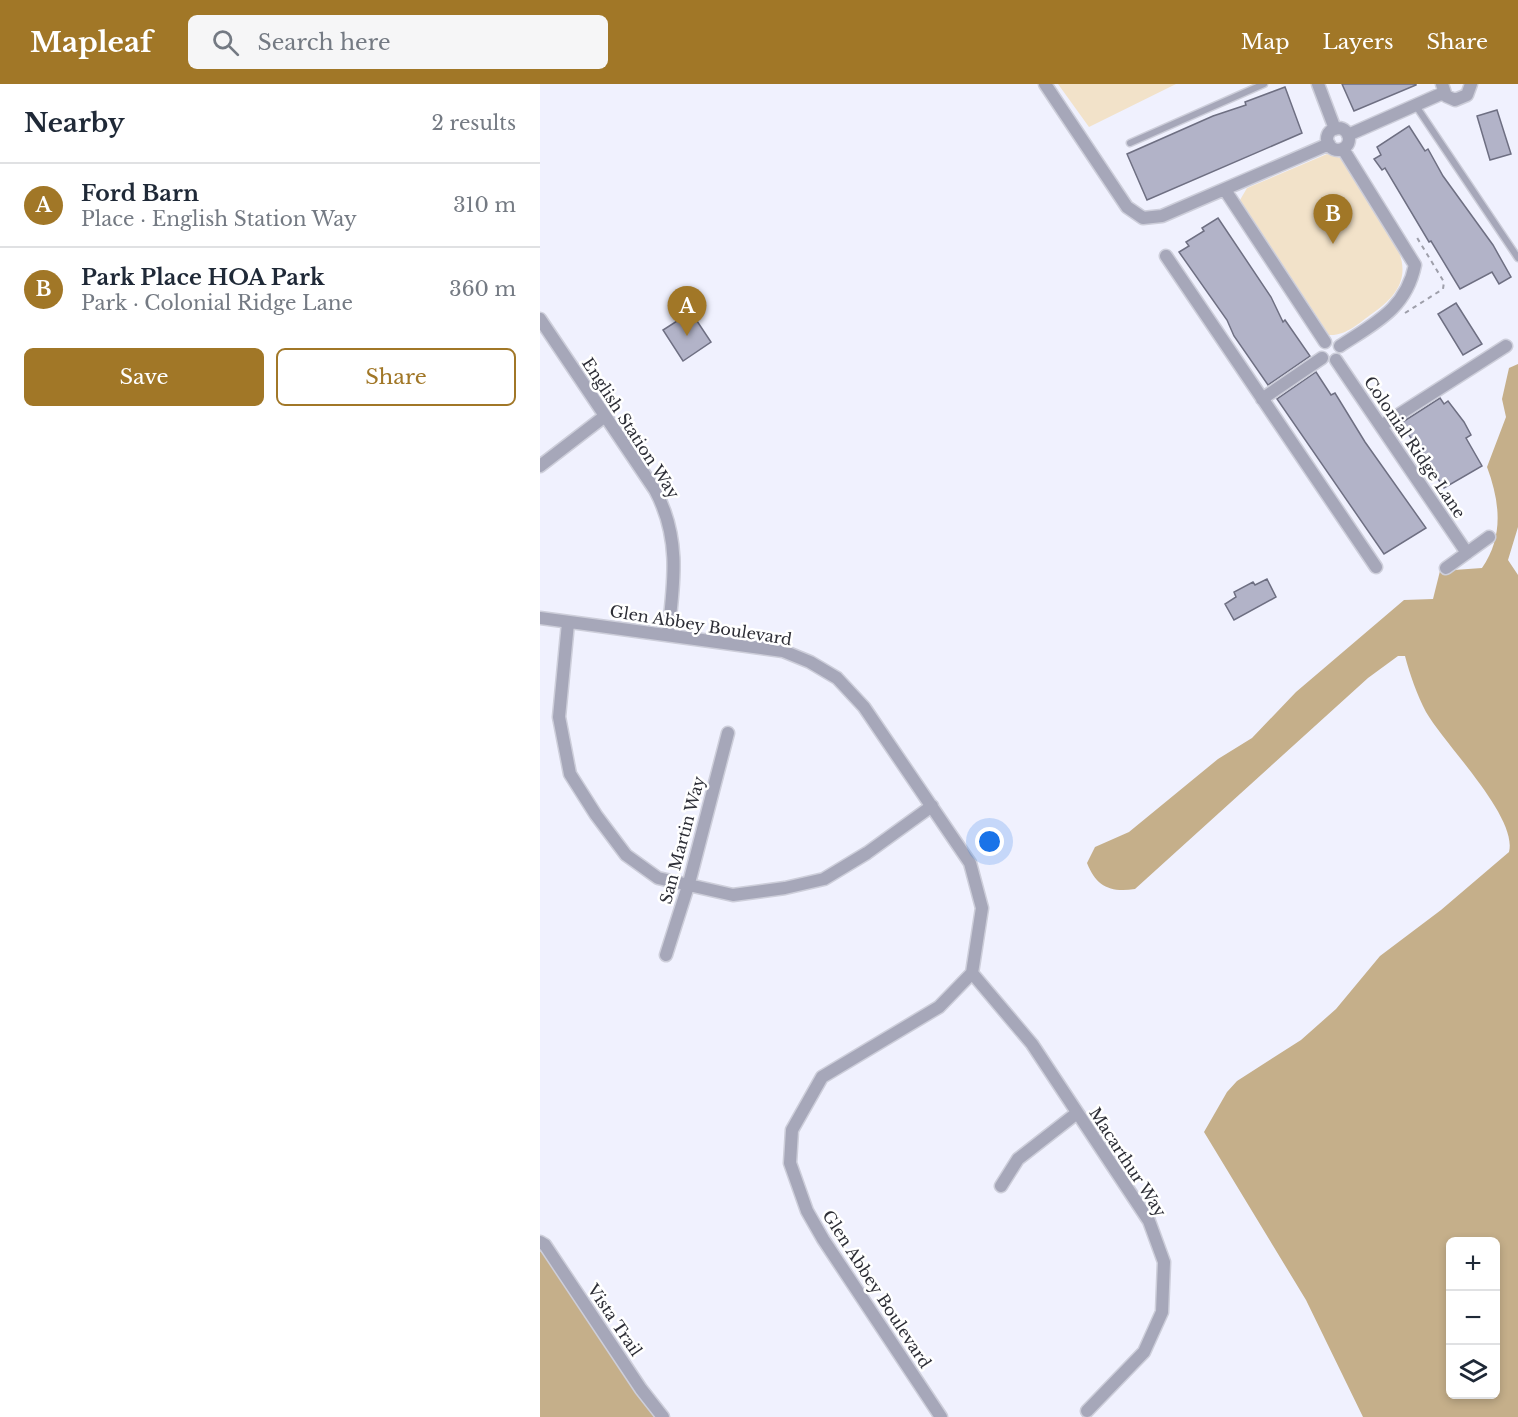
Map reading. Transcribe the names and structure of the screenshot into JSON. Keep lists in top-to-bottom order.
{
  "streets": {
    "street": [
      "English Station Way",
      "Colonial Ridge Lane",
      "Glen Abbey Boulevard",
      "San Martin Way",
      "Macarthur Way",
      "Vista Trail"
    ]
  },
  "crossings": [
    ["English Station Way", "Glen Abbey Boulevard"],
    ["Glen Abbey Boulevard", "Macarthur Way"]
  ],
  "page": {
    "header": "Mapleaf",
    "search": "Search here",
    "nav": ["Map", "Layers", "Share"],
    "heading": ["Nearby", "2 results"],
    "list": [
      {
        "mark": "A",
        "name": "Ford Barn",
        "note": "Place · English Station Way",
        "value": "310 m"
      },
      {
        "mark": "B",
        "name": "Park Place HOA Park",
        "note": "Park · Colonial Ridge Lane",
        "value": "360 m"
      }
    ],
    "pins": ["B", "A"],
    "buttons": ["Save", "Share"],
    "map_buttons": ["+", "−"]
  }
}
